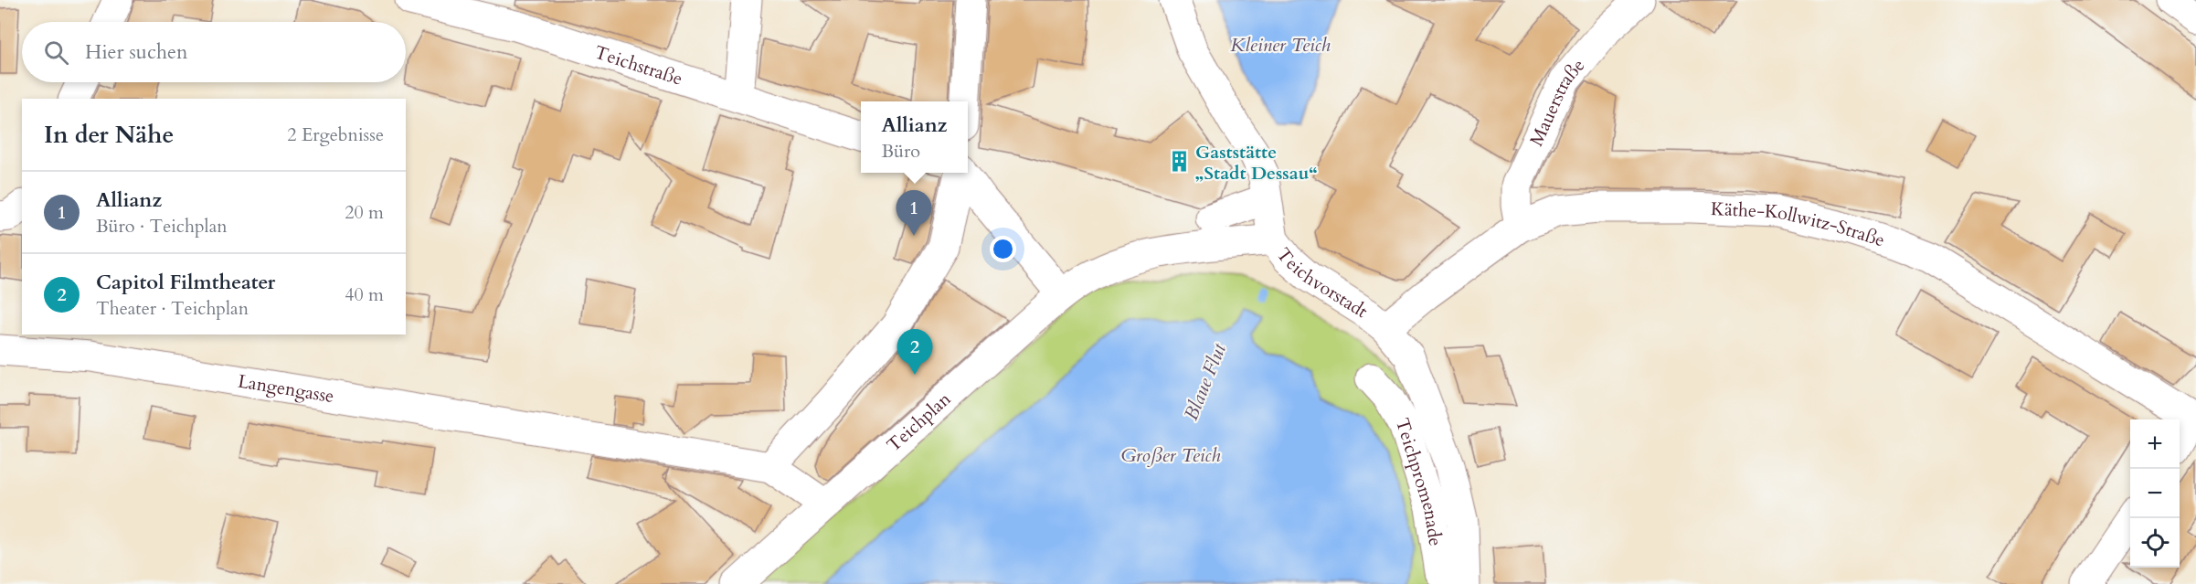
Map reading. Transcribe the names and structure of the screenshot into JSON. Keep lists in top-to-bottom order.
{
  "streets": {
    "street": [
      "Teichstraße",
      "Mauerstraße",
      "Käthe-Kollwitz-Straße",
      "Teichvorstadt",
      "Langengasse",
      "Teichplan",
      "Teichpromenade"
    ]
  },
  "crossings": [
    ["Mauerstraße", "Käthe-Kollwitz-Straße"],
    ["Käthe-Kollwitz-Straße", "Teichvorstadt"],
    ["Teichvorstadt", "Teichplan"]
  ],
  "water": ["Kleiner Teich", "Blaue Flut", "Großer Teich"],
  "places": {
    "building": ["Gaststätte „Stadt Dessau“"]
  },
  "page": {
    "search": "Hier suchen",
    "heading": ["In der Nähe", "2 Ergebnisse"],
    "popup": ["Allianz", "Büro"],
    "list": [
      {
        "mark": "1",
        "name": "Allianz",
        "note": "Büro · Teichplan",
        "value": "20 m"
      },
      {
        "mark": "2",
        "name": "Capitol Filmtheater",
        "note": "Theater · Teichplan",
        "value": "40 m"
      }
    ],
    "pins": ["1", "2"],
    "map_buttons": ["+", "−"]
  }
}
